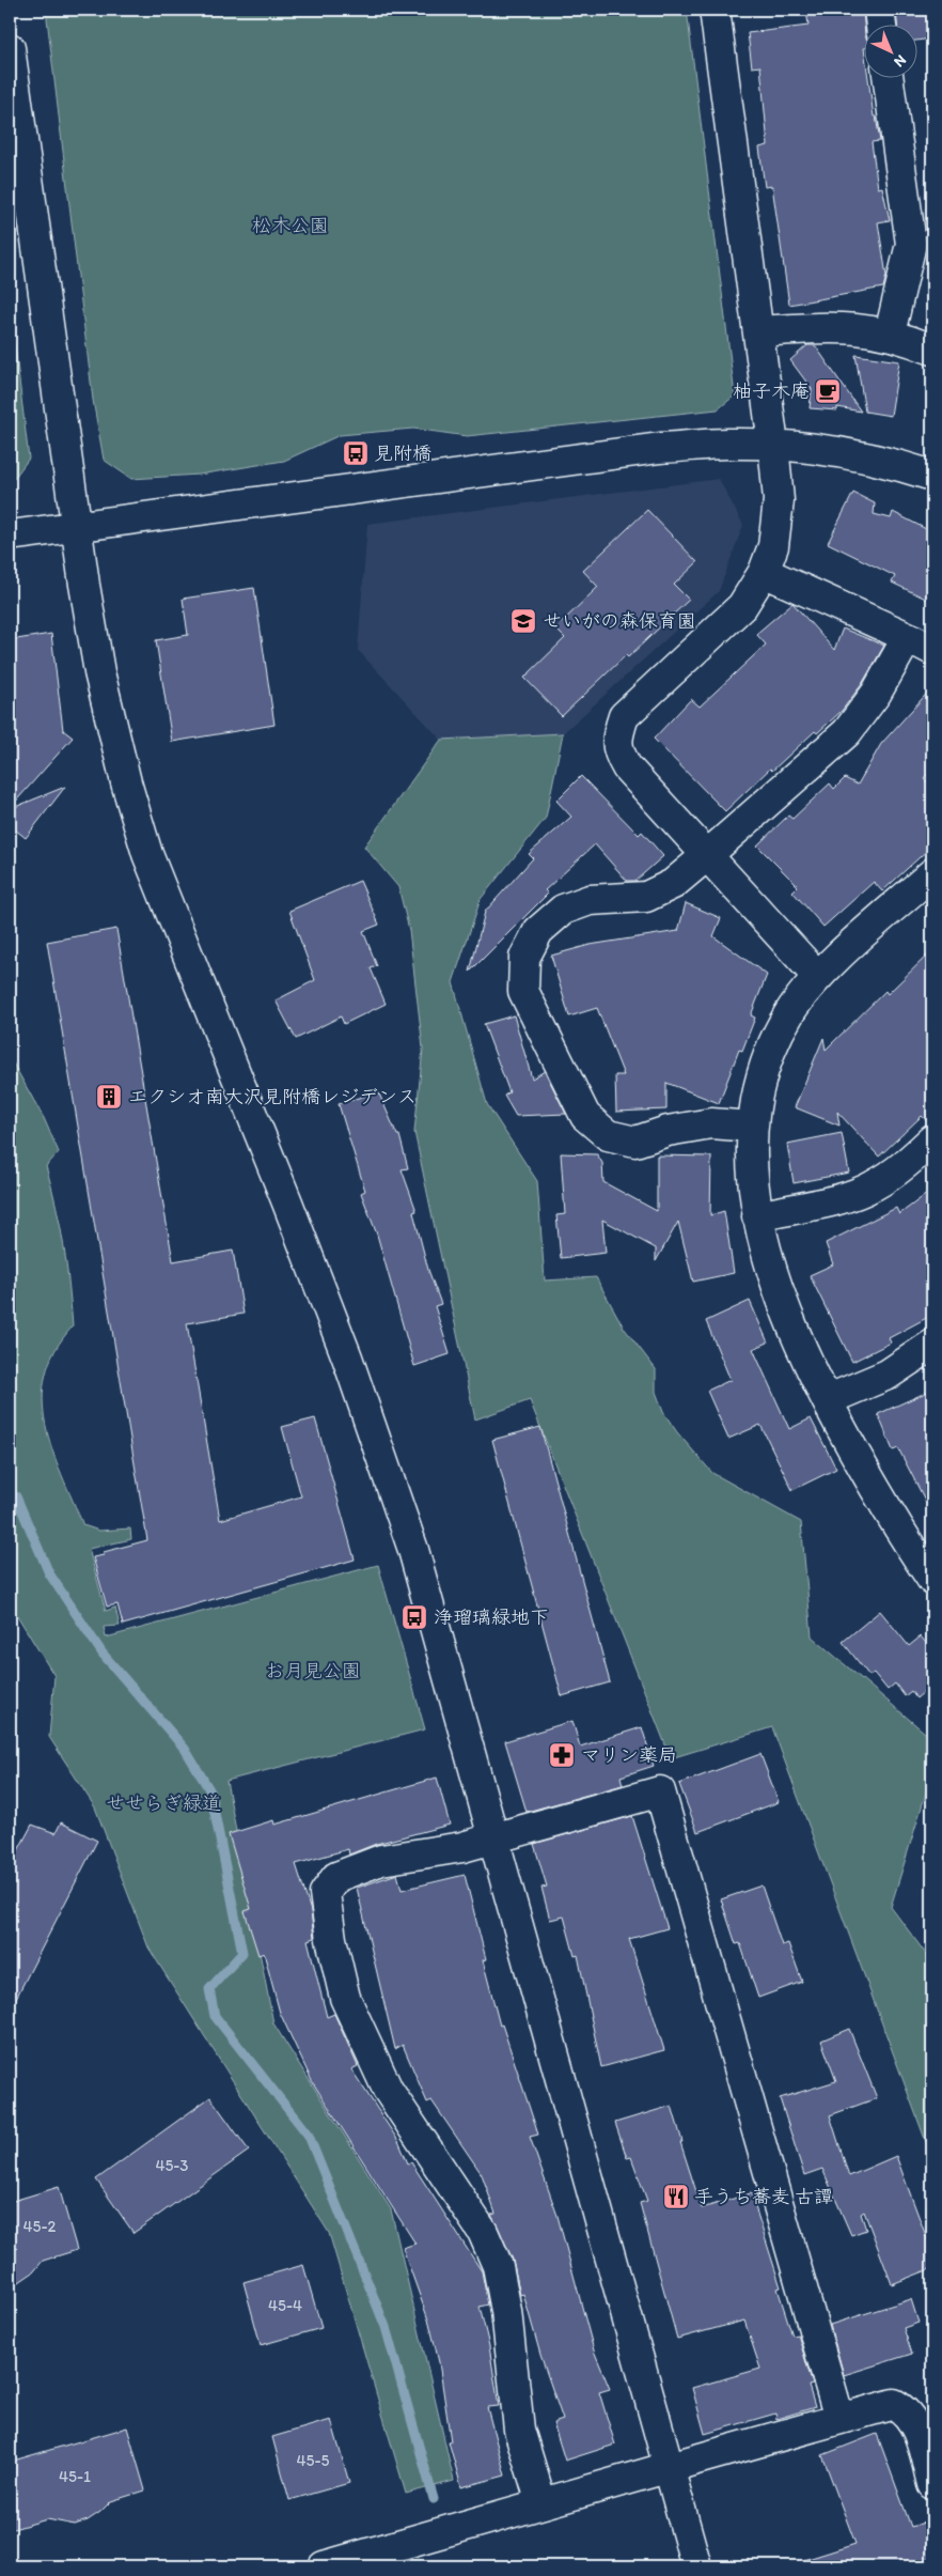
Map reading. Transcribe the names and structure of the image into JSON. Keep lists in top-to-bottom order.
{
  "parks": ["松木公園", "お月見公園", "せせらぎ緑道"],
  "places": {
    "cafe": ["柚子木庵"],
    "bus stop": ["見附橋", "浄瑠璃緑地下"],
    "school or university": ["せいがの森保育園"],
    "building": ["エクシオ南大沢見附橋レジデンス"],
    "pharmacy": ["マリン薬局"],
    "restaurant": ["手うち蕎麦 古譚"]
  },
  "house_numbers": [
    "45-3",
    "45-2",
    "45-4",
    "45-5",
    "45-1"
  ],
  "north": "bottom right"
}
